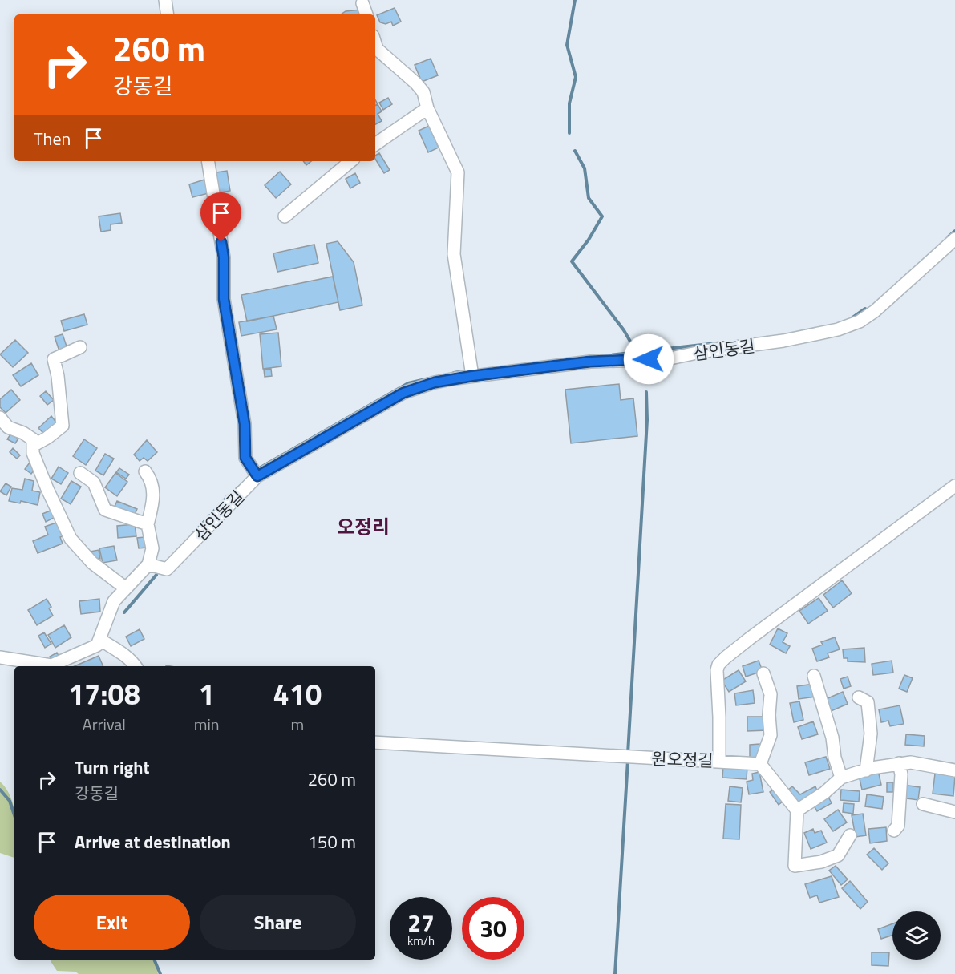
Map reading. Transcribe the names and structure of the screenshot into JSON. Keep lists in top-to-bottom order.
{
  "streets": {
    "street": ["삼인동길", "원오정길"]
  },
  "districts": ["오정리"],
  "page": {
    "turn": ["260 m", "강동길"],
    "then": "Then",
    "eta": [
      "17:08",
      "Arrival",
      "1",
      "min",
      "410",
      "m"
    ],
    "list": [
      {
        "name": "Turn right",
        "note": "강동길",
        "value": "260 m"
      },
      {
        "name": "Arrive at destination",
        "value": "150 m"
      }
    ],
    "buttons": ["Exit", "Share"],
    "speed": "27 km/h",
    "limit": "30"
  }
}
